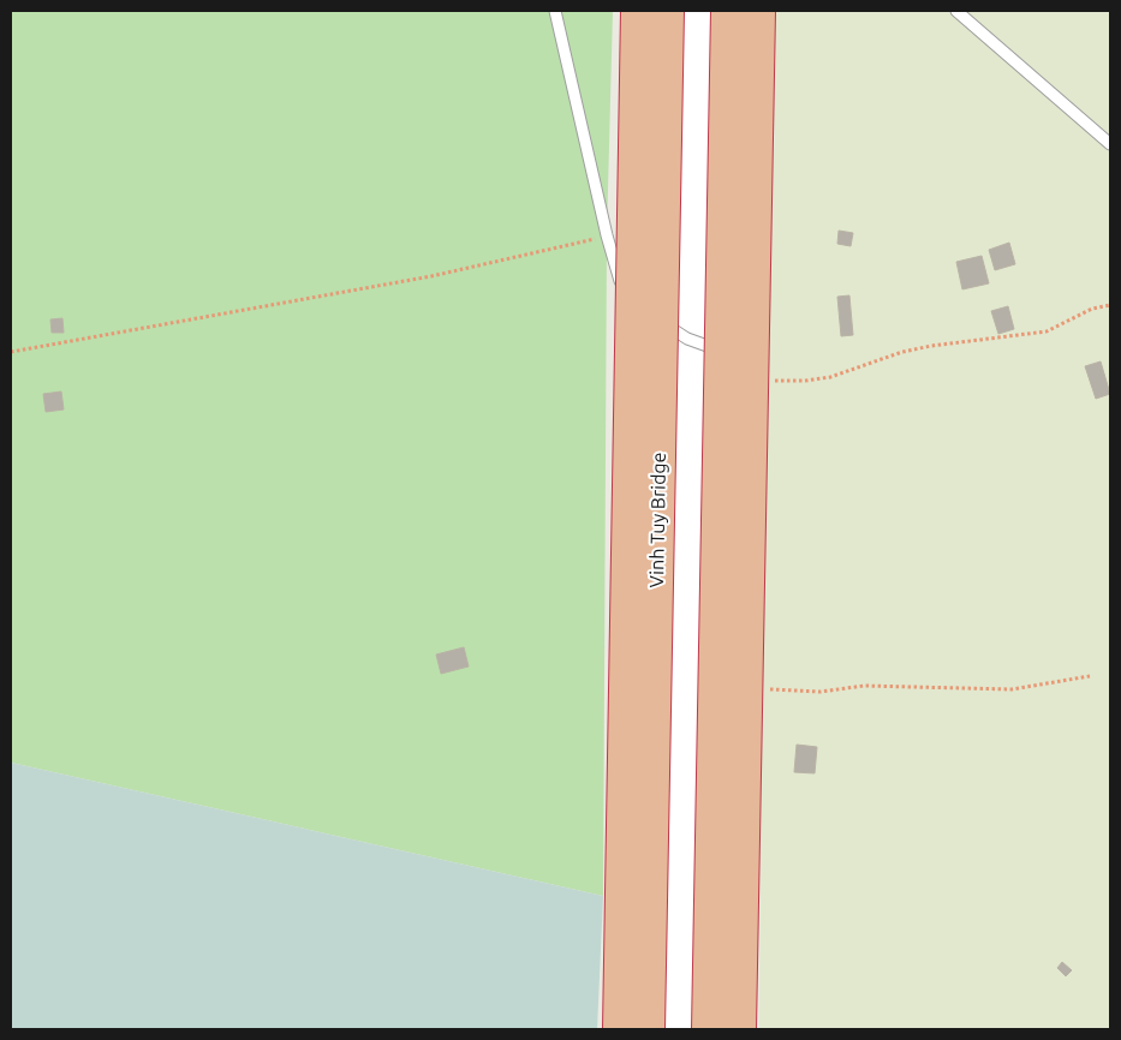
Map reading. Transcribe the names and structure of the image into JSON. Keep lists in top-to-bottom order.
{
  "streets": {
    "highway": ["Vinh Tuy Bridge"]
  }
}
